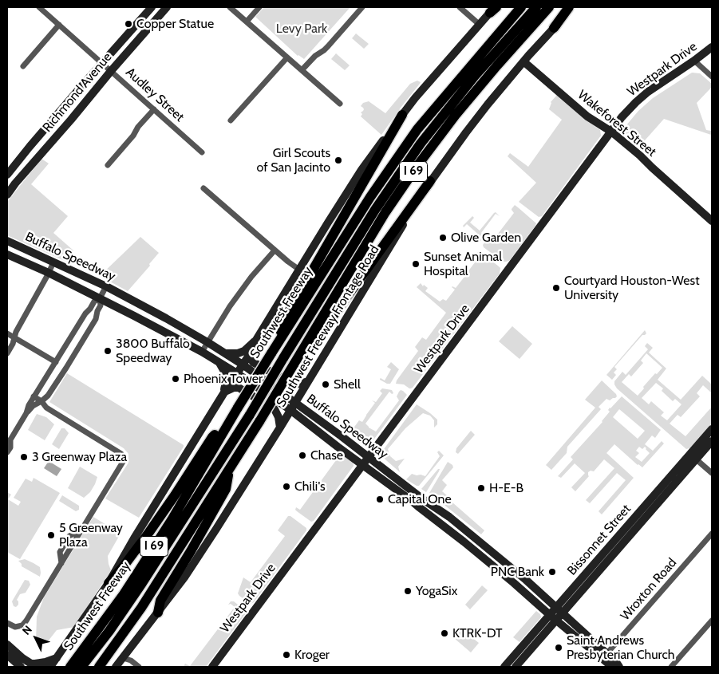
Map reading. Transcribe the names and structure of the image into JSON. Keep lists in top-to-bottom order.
{
  "streets": {
    "highway": ["I 69", "Southwest Freeway"],
    "main road": [
      "Westpark Drive",
      "Richmond Avenue",
      "Wakeforest Street",
      "Buffalo Speedway",
      "Southwest Freeway Frontage Road",
      "Bissonnet Street"
    ],
    "street": ["Audley Street", "Wroxton Road"]
  },
  "crossings": [
    ["Westpark Drive", "Wakeforest Street"],
    ["Westpark Drive", "Buffalo Speedway"],
    ["Richmond Avenue", "Audley Street"],
    ["Wakeforest Street", "Southwest Freeway Frontage Road"],
    ["Buffalo Speedway", "Southwest Freeway Frontage Road"],
    ["Buffalo Speedway", "Bissonnet Street"],
    ["Buffalo Speedway", "Wroxton Road"]
  ],
  "parks": ["Levy Park"],
  "places": [
    "Copper Statue",
    "Girl Scouts of San Jacinto",
    "Olive Garden",
    "Sunset Animal Hospital",
    "Courtyard Houston-West University",
    "3800 Buffalo Speedway",
    "Phoenix Tower",
    "Shell",
    "Chase",
    "3 Greenway Plaza",
    "Chili's",
    "H-E-B",
    "Capital One",
    "5 Greenway Plaza",
    "PNC Bank",
    "YogaSix",
    "KTRK-DT",
    "Saint Andrews Presbyterian Church",
    "Kroger"
  ],
  "north": "top left"
}
